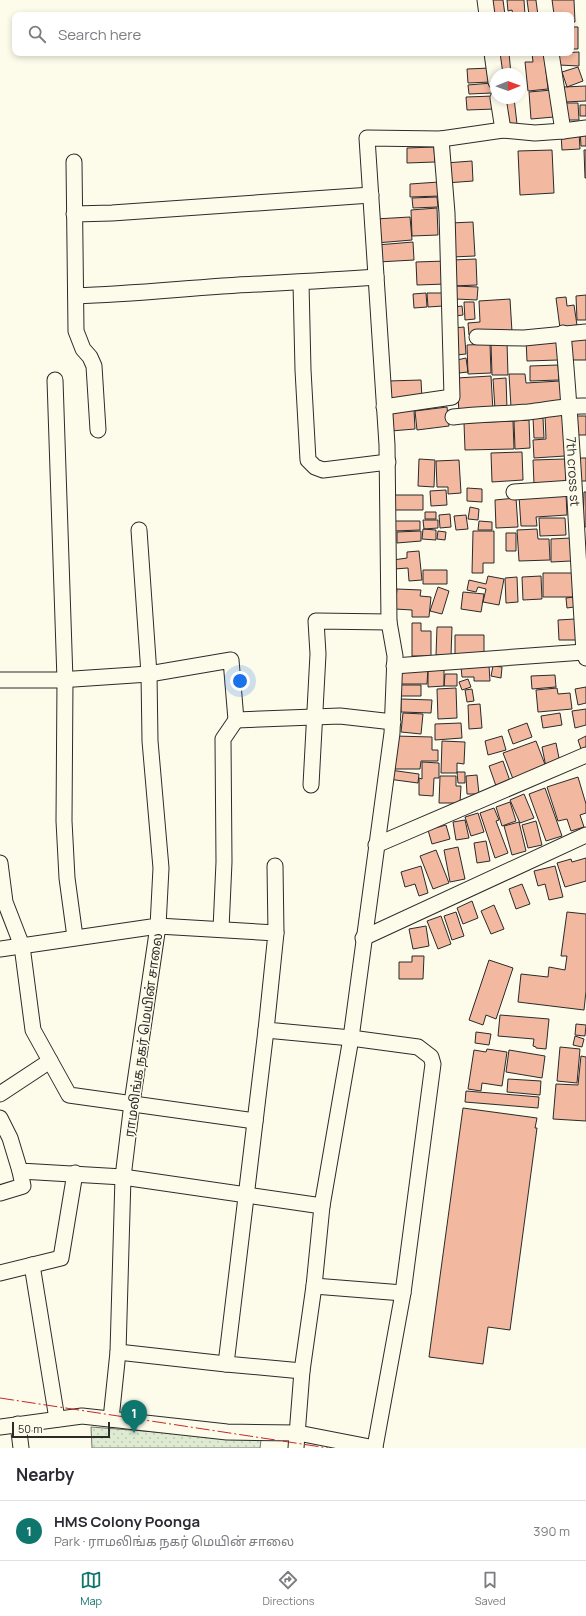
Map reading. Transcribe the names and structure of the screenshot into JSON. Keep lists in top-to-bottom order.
{
  "streets": {
    "street": ["7th cross st", "ராமலிங்க நகர் மெயின் சாலை"]
  },
  "scale_bar": "50 m",
  "north": "right",
  "page": {
    "search": "Search here",
    "pins": "1",
    "scale": "50 m",
    "heading": "Nearby",
    "list": [
      {
        "mark": "1",
        "name": "HMS Colony Poonga",
        "note": "Park · ராமலிங்க நகர் மெயின் சாலை",
        "value": "390 m"
      }
    ],
    "nav": ["Map", "Directions", "Saved"]
  }
}
